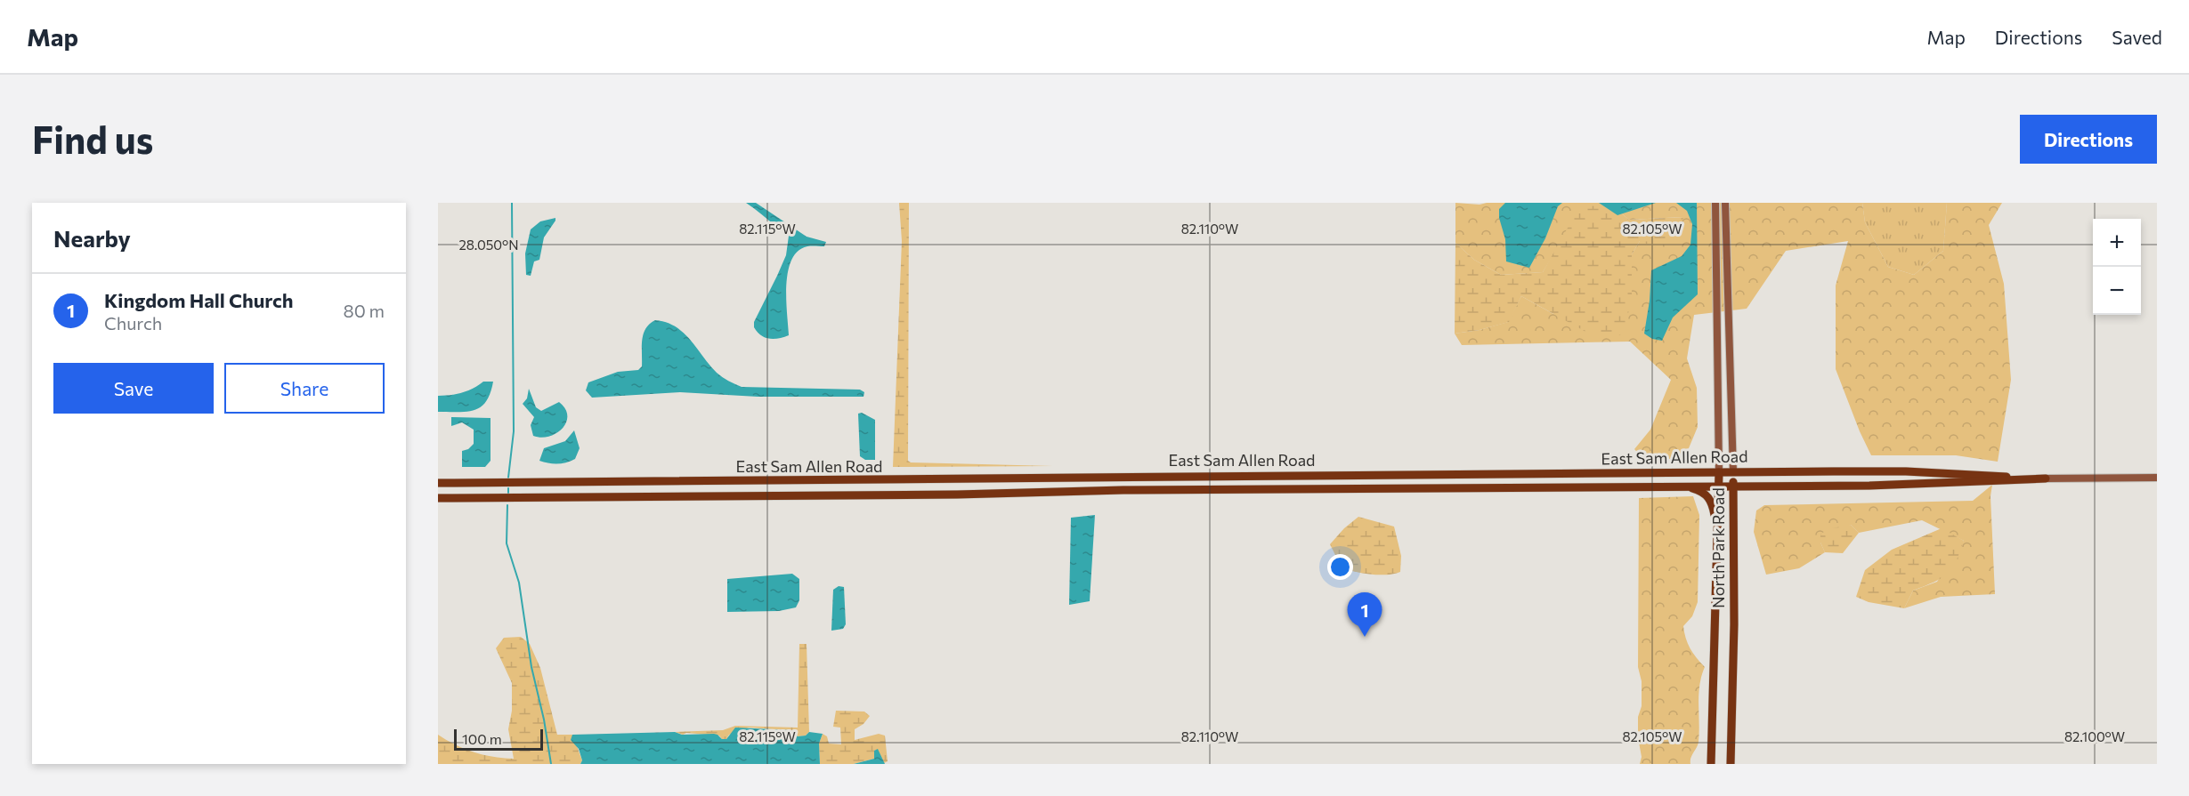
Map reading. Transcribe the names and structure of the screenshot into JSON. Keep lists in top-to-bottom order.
{
  "streets": {
    "main road": ["East Sam Allen Road", "North Park Road"]
  },
  "crossings": [
    ["East Sam Allen Road", "North Park Road"]
  ],
  "scale_bar": "100 m",
  "page": {
    "header": "Map",
    "nav": ["Map", "Directions", "Saved"],
    "buttons": [
      "Directions",
      ["Save", "Share"]
    ],
    "title": "Find us",
    "heading": "Nearby",
    "map_buttons": ["+", "−"],
    "list": [
      {
        "mark": "1",
        "name": "Kingdom Hall Church",
        "note": "Church",
        "value": "80 m"
      }
    ],
    "pins": "1",
    "scale": "100 m"
  },
  "coordinates": [
    "82.115°W",
    "82.110°W",
    "82.105°W",
    "28.050°N",
    "82.100°W"
  ]
}
